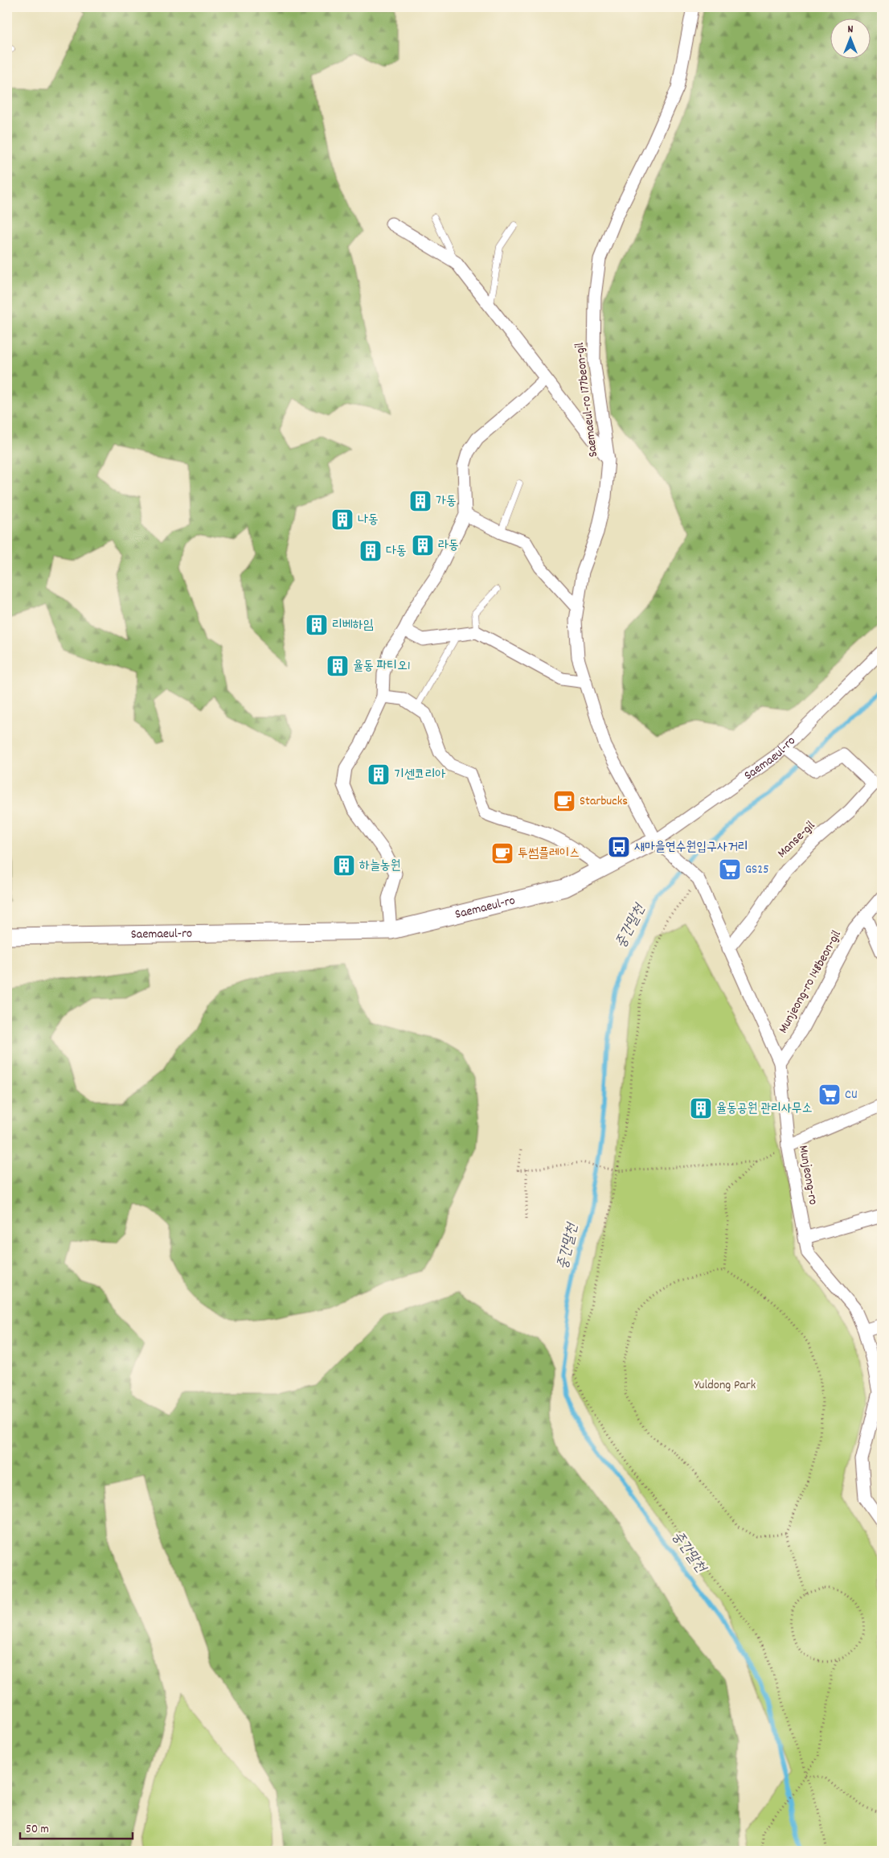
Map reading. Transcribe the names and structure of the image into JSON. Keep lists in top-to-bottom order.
{
  "streets": {
    "street": [
      "Saemaeul-ro 177beon-gil",
      "Saemaeul-ro",
      "Manse-gil",
      "Munjeong-ro 148beon-gil",
      "Munjeong-ro"
    ]
  },
  "crossings": [
    ["Saemaeul-ro 177beon-gil", "Saemaeul-ro"],
    ["Saemaeul-ro 177beon-gil", "Munjeong-ro"],
    ["Saemaeul-ro", "Munjeong-ro"],
    ["Manse-gil", "Munjeong-ro"],
    ["Munjeong-ro 148beon-gil", "Munjeong-ro"]
  ],
  "water": ["중간말천"],
  "parks": ["Yuldong Park"],
  "places": {
    "building": [
      "가동",
      "나동",
      "라동",
      "다동",
      "리베하임",
      "율동 파티오1",
      "기센코리아",
      "하늘농원",
      "율동공원 관리사무소"
    ],
    "cafe": ["Starbucks", "투썸플레이스"],
    "bus stop": ["새마을연수원입구사거리"],
    "supermarket": ["GS25", "CU"]
  },
  "scale_bar": "50 m",
  "north": "top"
}
